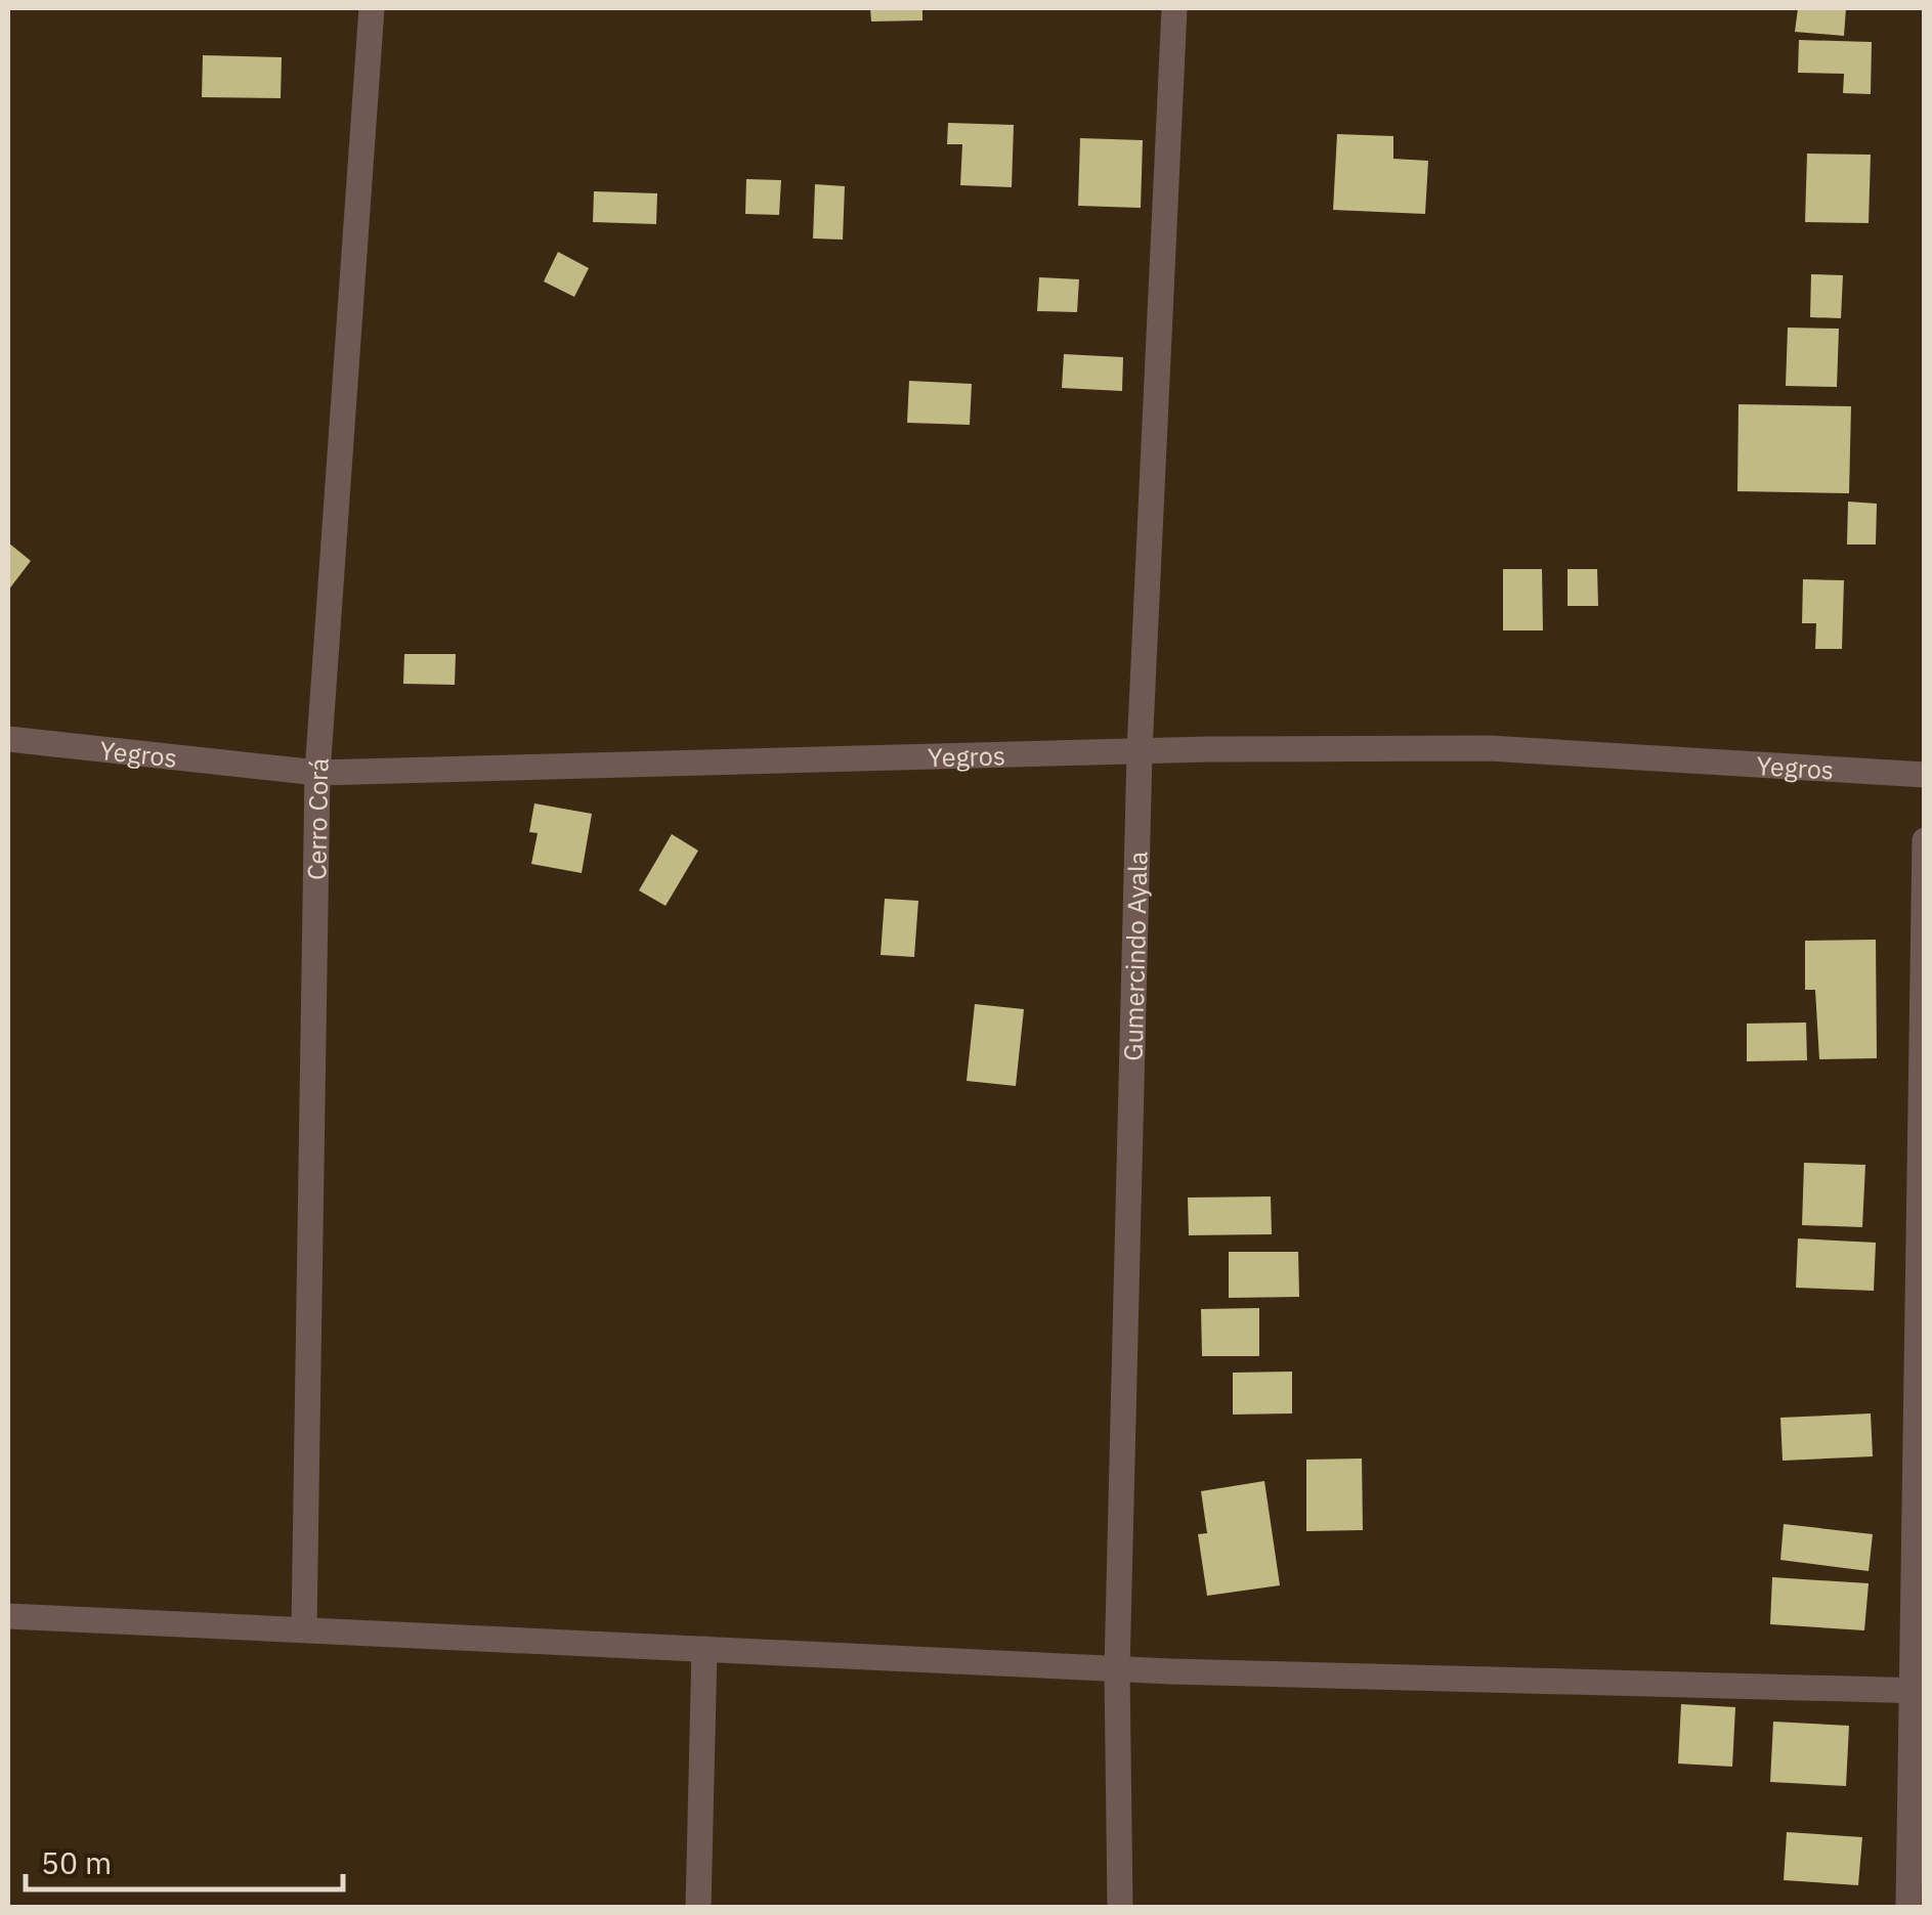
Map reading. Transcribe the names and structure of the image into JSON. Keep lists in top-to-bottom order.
{
  "streets": {
    "street": ["Yegros", "Cerro Corá", "Gumercindo Ayala"]
  },
  "crossings": [
    ["Yegros", "Cerro Corá"],
    ["Yegros", "Gumercindo Ayala"]
  ],
  "scale_bar": "50 m"
}
